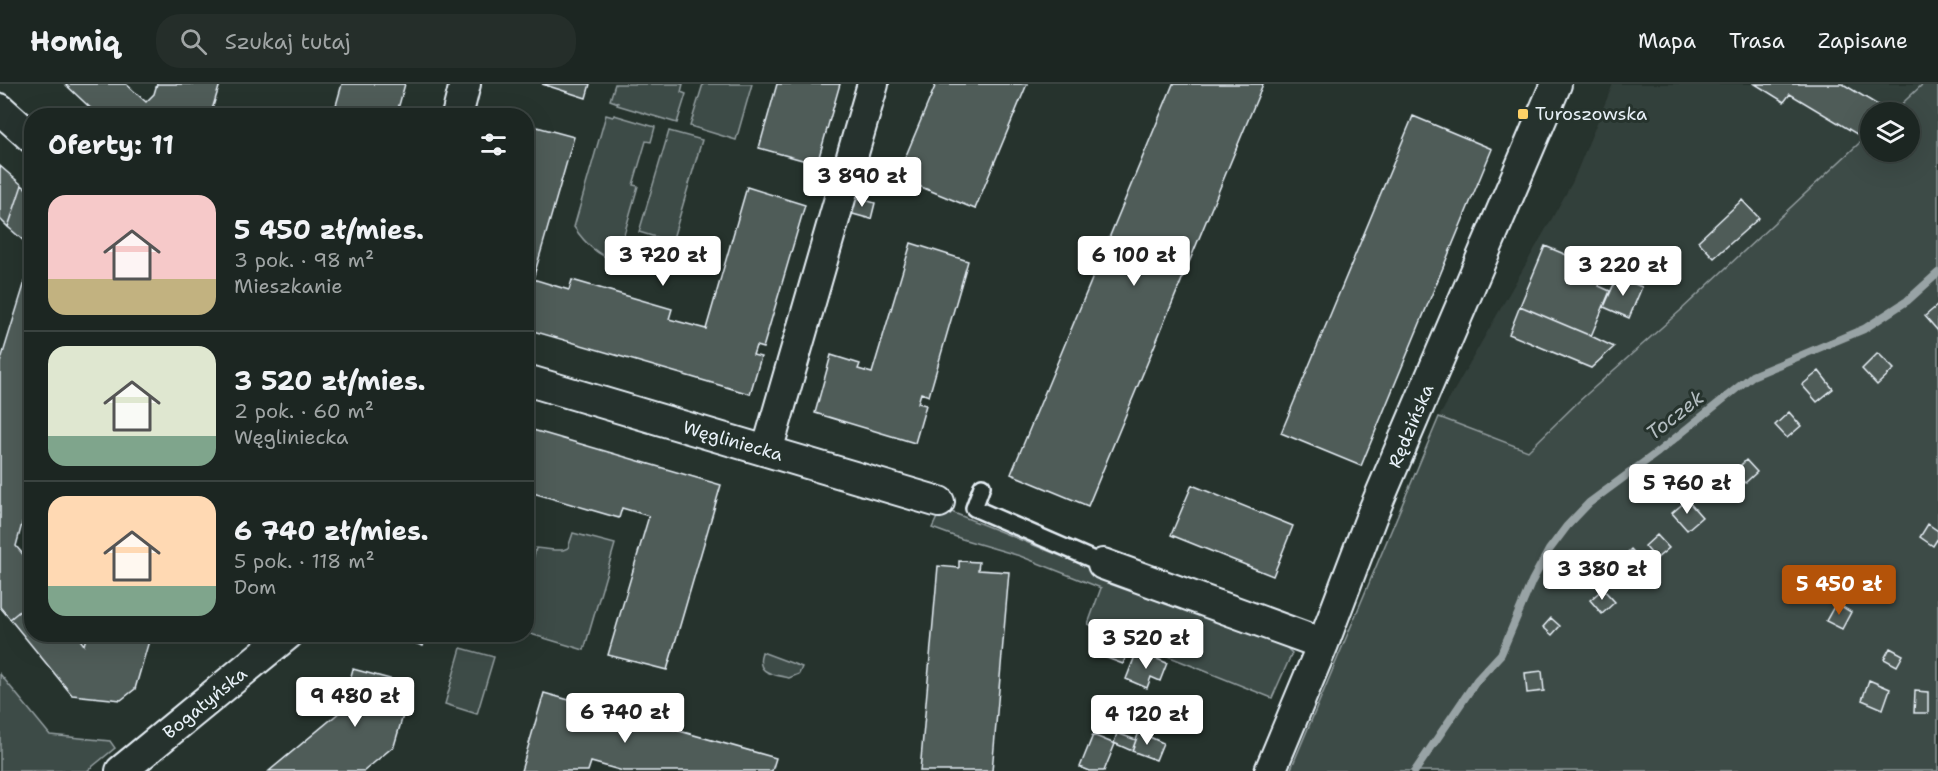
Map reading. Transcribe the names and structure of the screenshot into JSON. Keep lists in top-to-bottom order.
{
  "streets": {
    "street": ["Rędzińska", "Węgliniecka", "Bogatyńska"]
  },
  "water": ["Toczek"],
  "places": {
    "transit": ["Turoszowska"]
  },
  "page": {
    "header": "Homiq",
    "search": "Szukaj tutaj",
    "nav": ["Mapa", "Trasa", "Zapisane"],
    "heading": "Oferty: 11",
    "price": [
      "3 890 zł",
      "3 720 zł",
      "6 100 zł",
      "3 220 zł",
      "5 760 zł",
      "3 380 zł",
      "5 450 zł",
      "3 520 zł",
      "9 480 zł",
      "6 740 zł",
      "4 120 zł"
    ],
    "list": [
      {
        "name": "5 450 zł/mies.",
        "note": "3 pok. · 98 m² · Mieszkanie"
      },
      {
        "name": "3 520 zł/mies.",
        "note": "2 pok. · 60 m² · Węgliniecka"
      },
      {
        "name": "6 740 zł/mies.",
        "note": "5 pok. · 118 m² · Dom"
      }
    ]
  }
}
